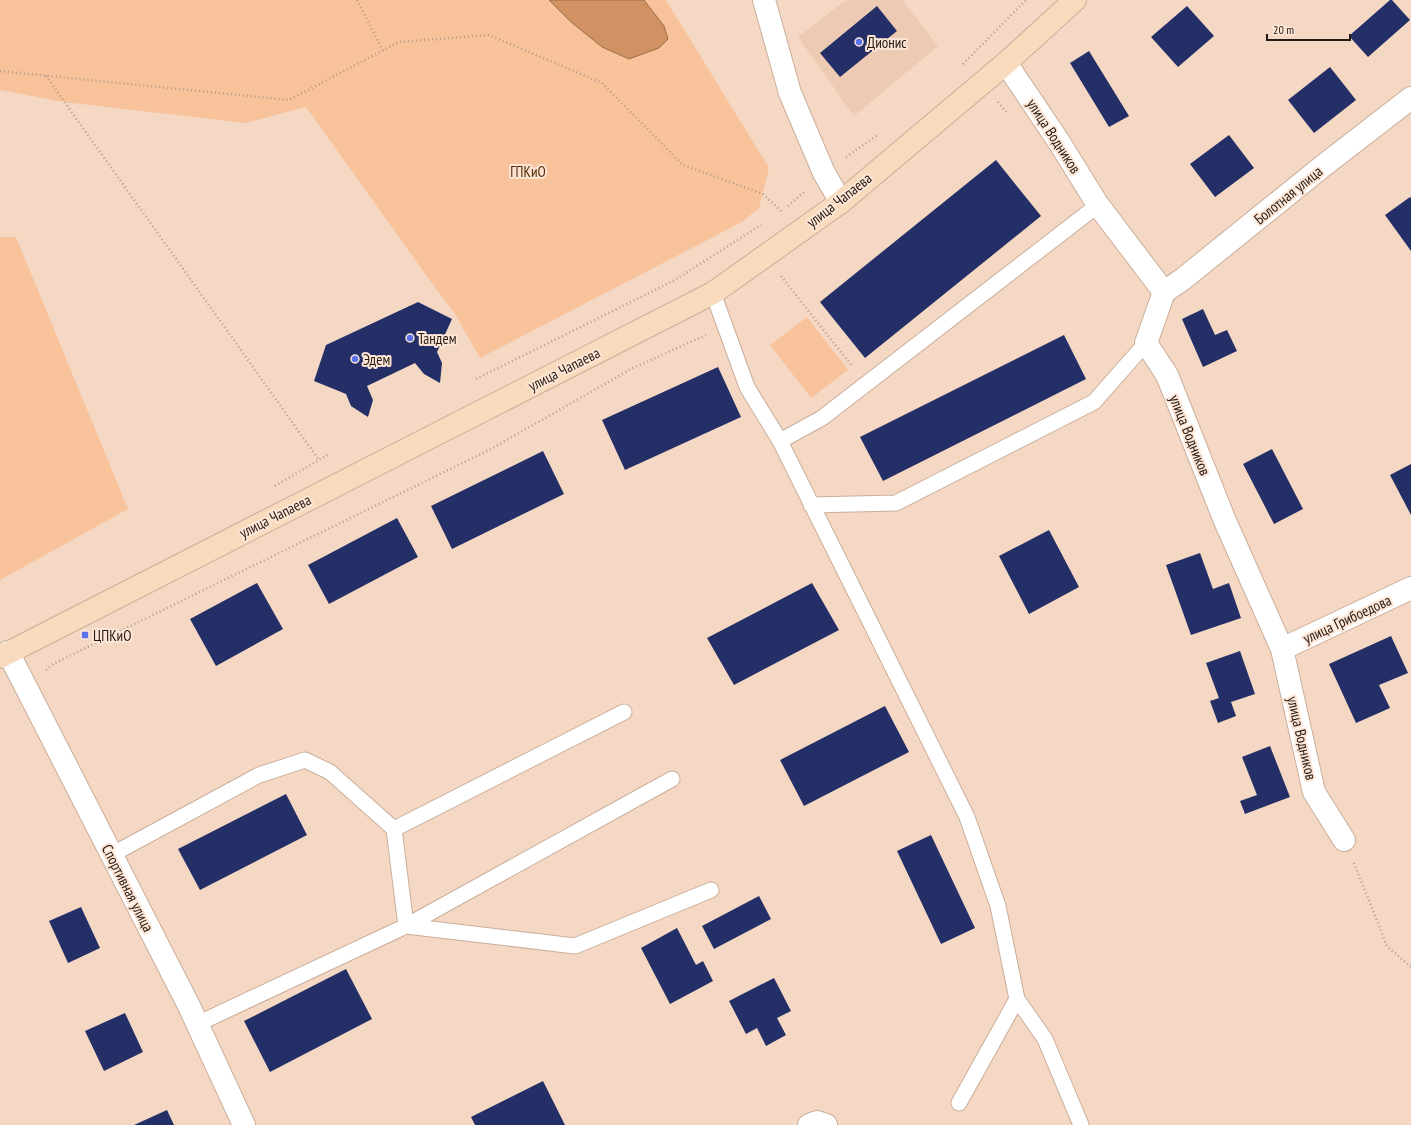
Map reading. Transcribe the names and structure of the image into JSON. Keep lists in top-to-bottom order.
{
  "streets": {
    "main road": ["улица Чапаева"],
    "street": [
      "улица Водников",
      "Болотная улица",
      "улица Грибоедова",
      "Спортивная улица"
    ]
  },
  "crossings": [
    ["улица Водников", "Болотная улица"],
    ["улица Водников", "улица Чапаева"],
    ["улица Водников", "улица Грибоедова"],
    ["улица Чапаева", "Спортивная улица"]
  ],
  "parks": ["ГПКиО"],
  "places": {
    "other": ["Дионис", "Тандем", "Эдем"],
    "transit": ["ЦПКиО"]
  },
  "scale_bar": "20 m"
}
